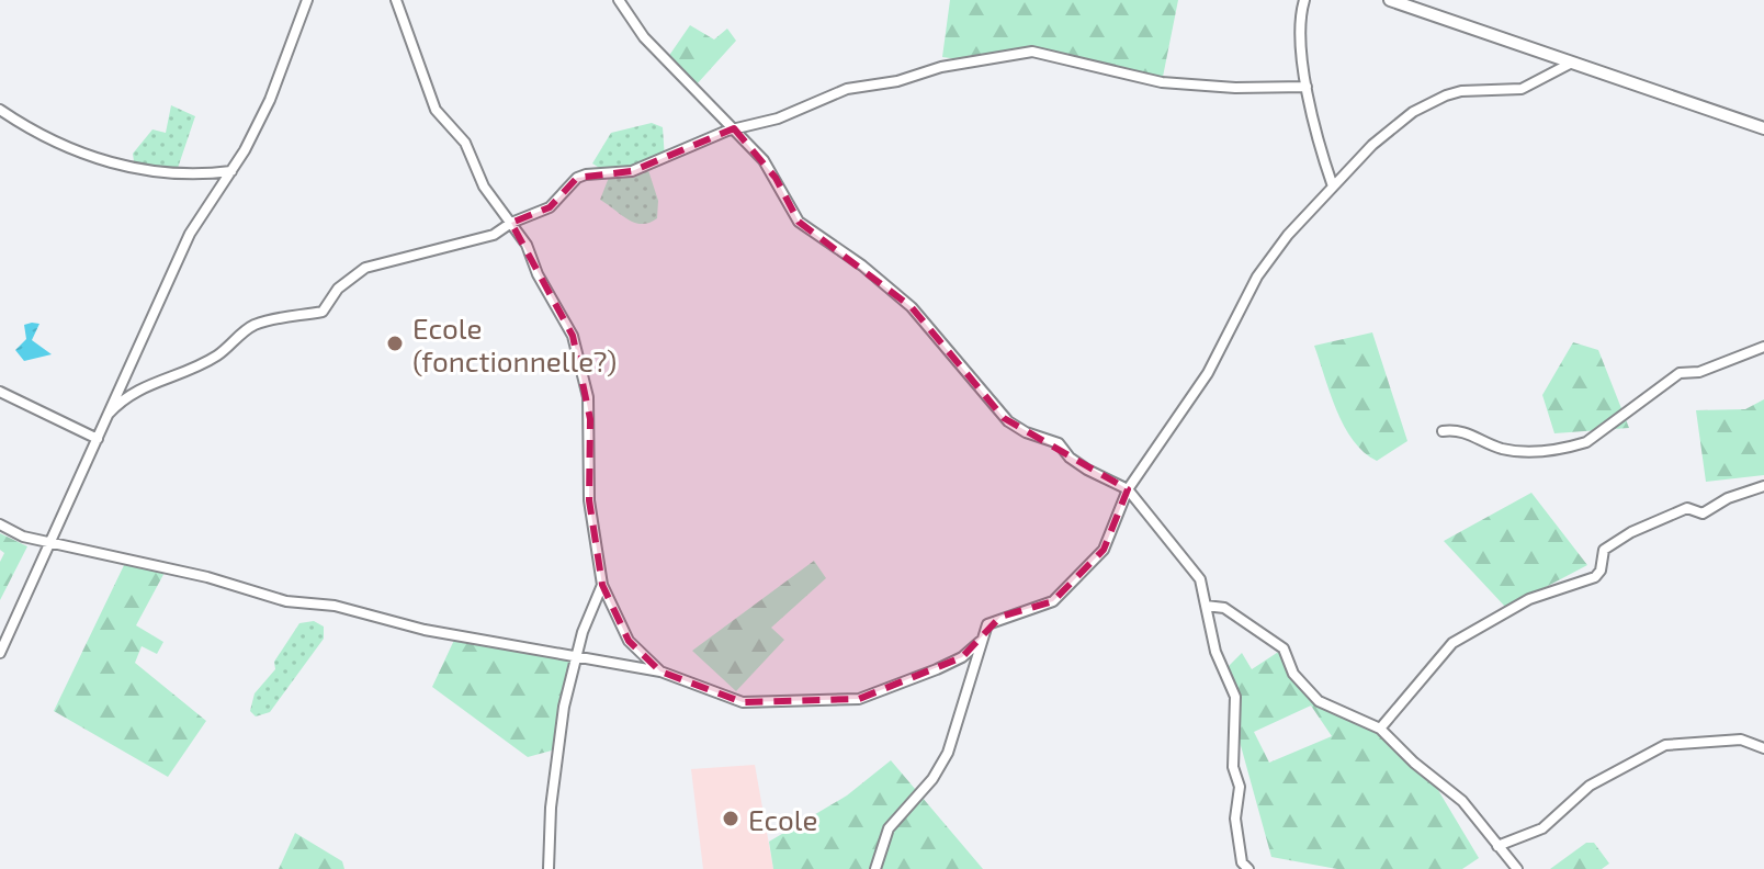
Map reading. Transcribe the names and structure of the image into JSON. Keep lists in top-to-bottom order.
{
  "places": ["Ecole (fonctionnelle?)", "Ecole"]
}
